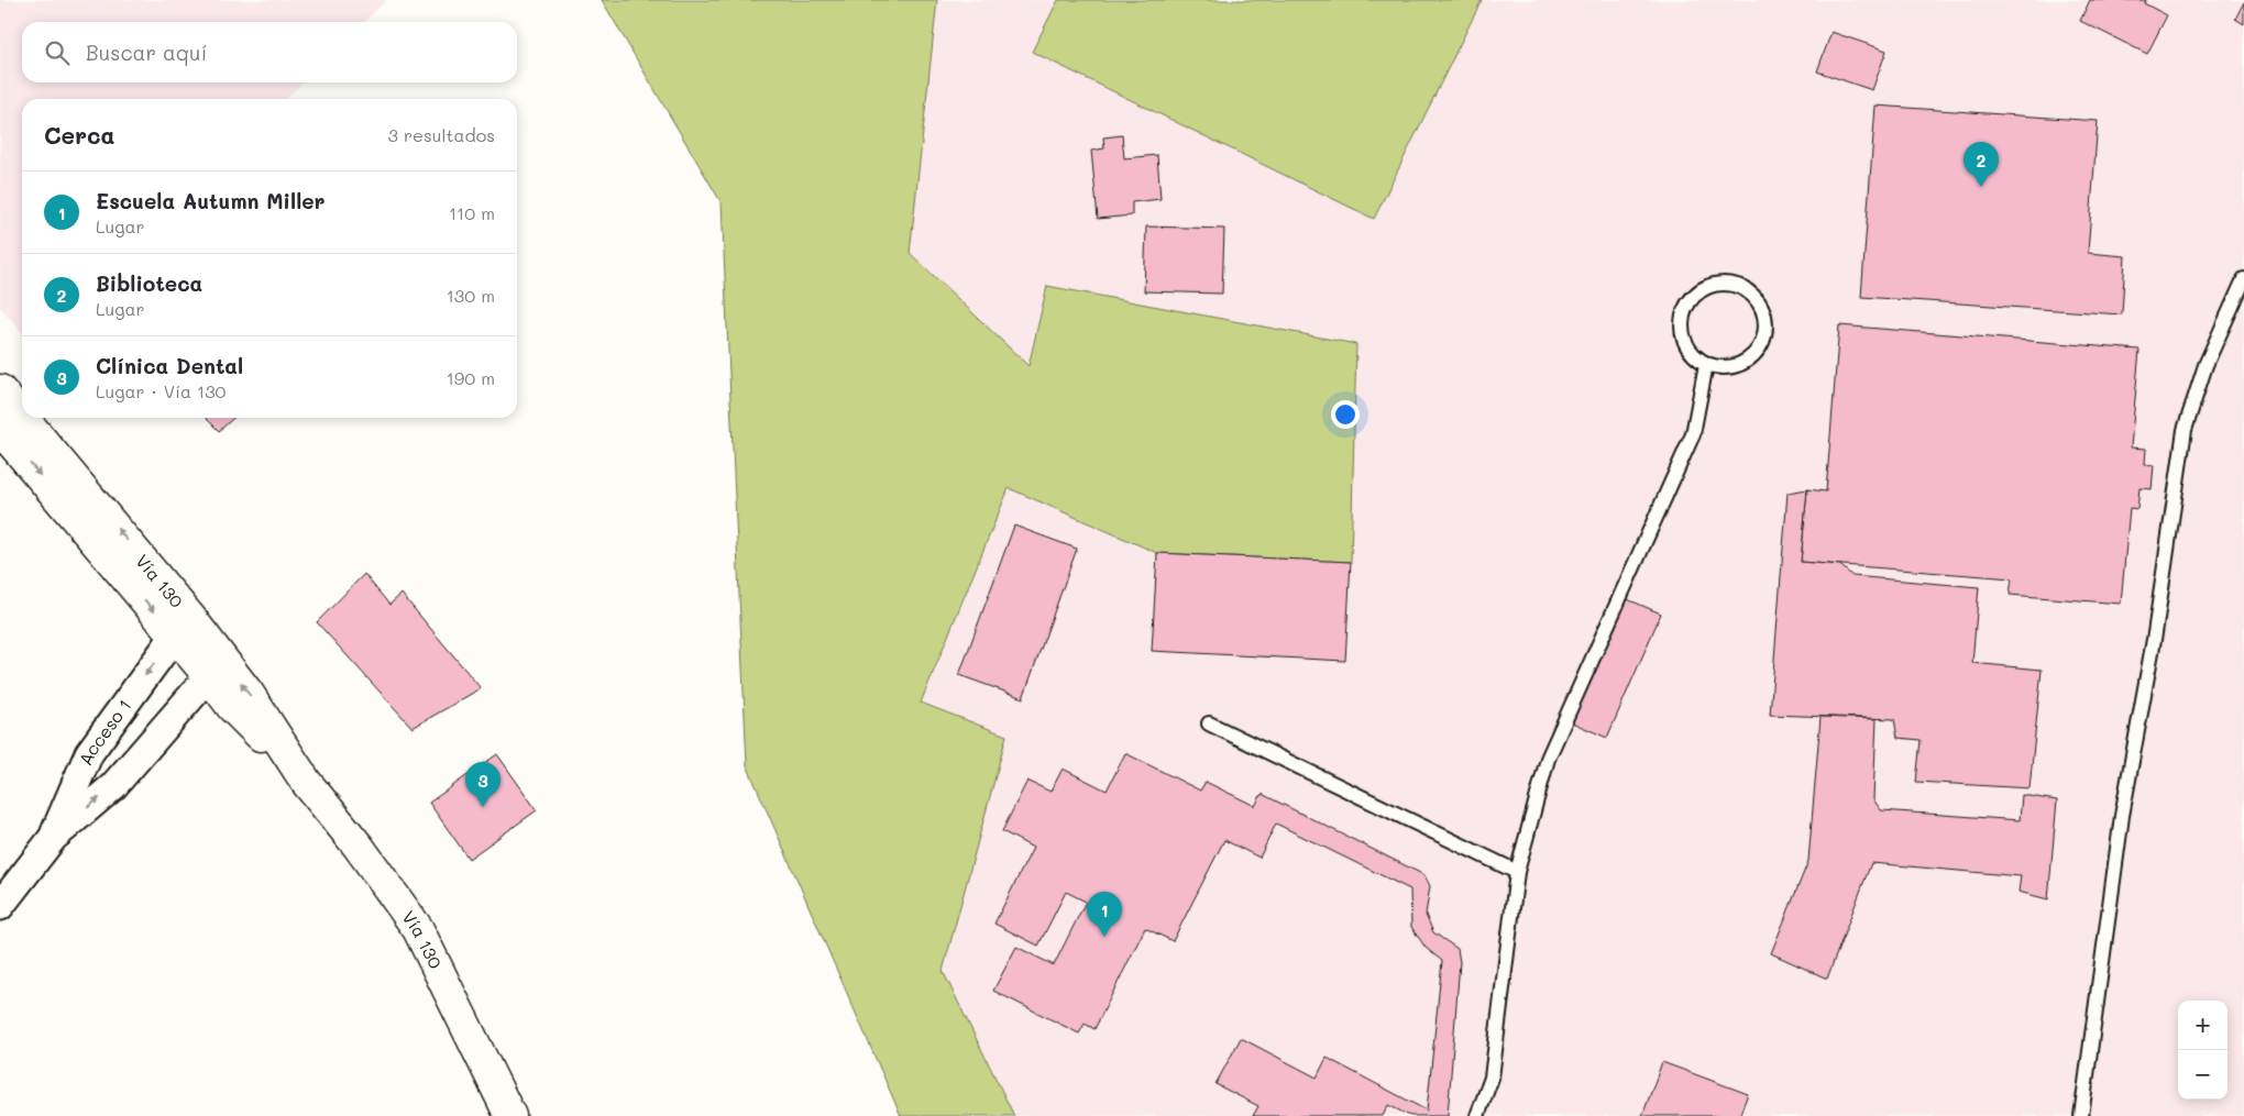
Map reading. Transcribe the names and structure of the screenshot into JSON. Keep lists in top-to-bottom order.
{
  "streets": {
    "main road": ["Vía 130"],
    "street": ["Acceso 1"]
  },
  "crossings": [
    ["Vía 130", "Acceso 1"]
  ],
  "page": {
    "search": "Buscar aquí",
    "heading": ["Cerca", "3 resultados"],
    "pins": ["2", "3", "1"],
    "list": [
      {
        "mark": "1",
        "name": "Escuela Autumn Miller",
        "note": "Lugar",
        "value": "110 m"
      },
      {
        "mark": "2",
        "name": "Biblioteca",
        "note": "Lugar",
        "value": "130 m"
      },
      {
        "mark": "3",
        "name": "Clínica Dental",
        "note": "Lugar · Vía 130",
        "value": "190 m"
      }
    ],
    "map_buttons": ["+", "−"]
  }
}
